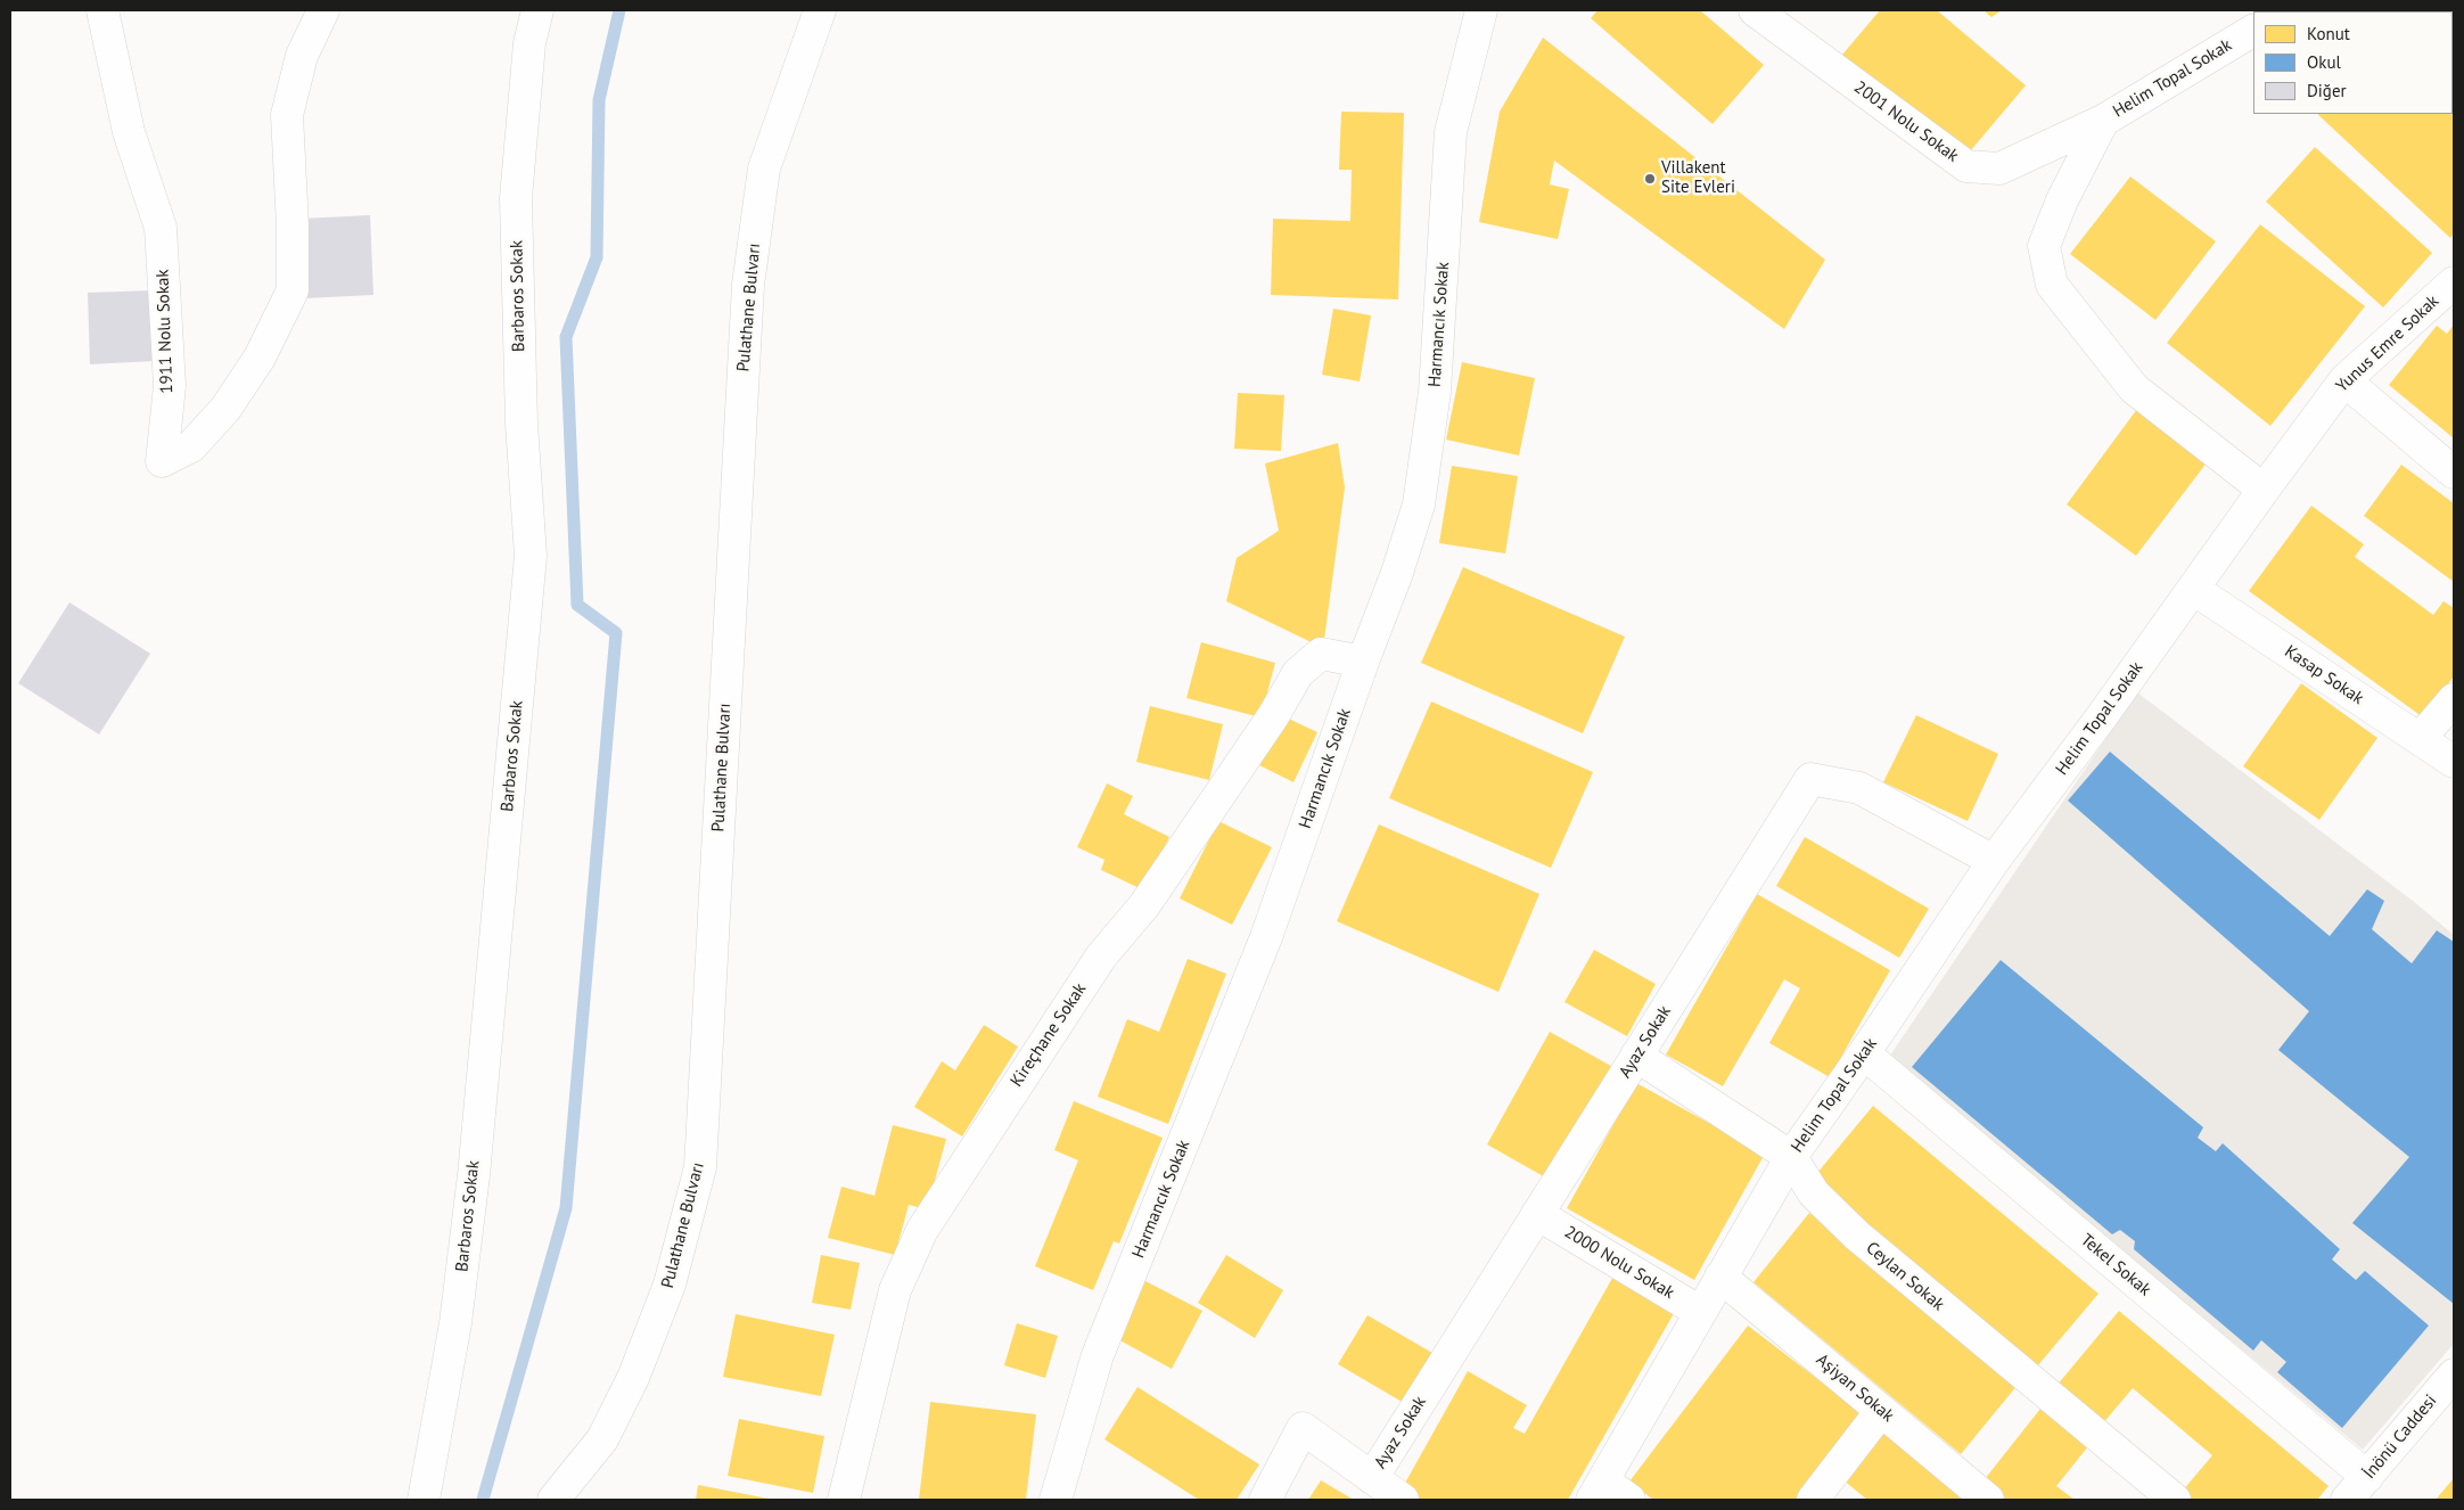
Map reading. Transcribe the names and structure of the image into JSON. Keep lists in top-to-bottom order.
{
  "streets": {
    "street": [
      "Helim Topal Sokak",
      "2001 Nolu Sokak",
      "Barbaros Sokak",
      "Pulathane Bulvarı",
      "Harmancık Sokak",
      "1911 Nolu Sokak",
      "Yunus Emre Sokak",
      "Kasap Sokak",
      "Kireçhane Sokak",
      "Ayaz Sokak",
      "2000 Nolu Sokak",
      "Tekel Sokak",
      "Ceylan Sokak",
      "Aşiyan Sokak",
      "İnönü Caddesi"
    ]
  },
  "crossings": [
    ["Helim Topal Sokak", "2001 Nolu Sokak"],
    ["Helim Topal Sokak", "Yunus Emre Sokak"],
    ["Helim Topal Sokak", "Kasap Sokak"],
    ["Helim Topal Sokak", "Ayaz Sokak"],
    ["Helim Topal Sokak", "2000 Nolu Sokak"],
    ["Helim Topal Sokak", "Tekel Sokak"],
    ["Helim Topal Sokak", "Ceylan Sokak"],
    ["Helim Topal Sokak", "Aşiyan Sokak"],
    ["Harmancık Sokak", "Kireçhane Sokak"],
    ["Ayaz Sokak", "2000 Nolu Sokak"],
    ["Ayaz Sokak", "Ceylan Sokak"],
    ["Tekel Sokak", "İnönü Caddesi"]
  ],
  "places": ["Villakent Site Evleri"],
  "legend": ["Konut", "Okul", "Diğer"]
}
